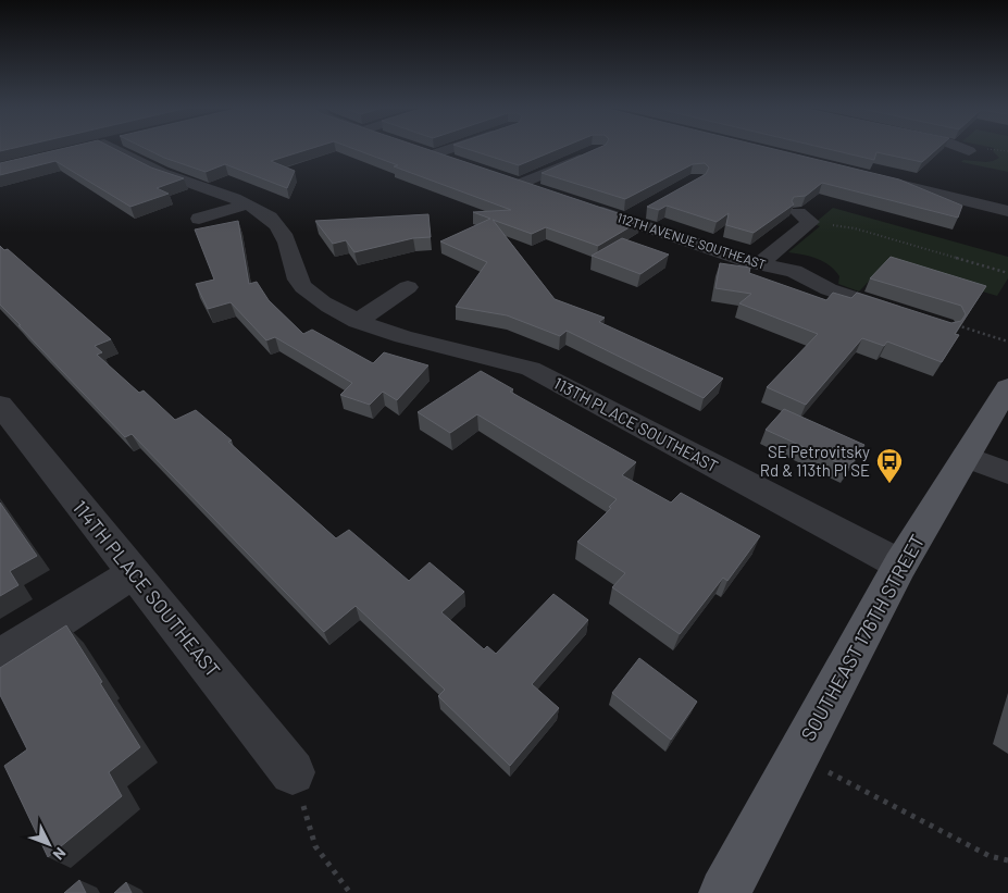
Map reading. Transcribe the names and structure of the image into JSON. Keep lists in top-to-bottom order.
{
  "streets": {
    "main road": ["SOUTHEAST 176TH STREET"],
    "street": ["112TH AVENUE SOUTHEAST", "113TH PLACE SOUTHEAST", "114TH PLACE SOUTHEAST"]
  },
  "crossings": [
    ["113TH PLACE SOUTHEAST", "SOUTHEAST 176TH STREET"]
  ],
  "places": {
    "bus stop": ["SE Petrovitsky Rd & 113th Pl SE"]
  },
  "north": "bottom right"
}
